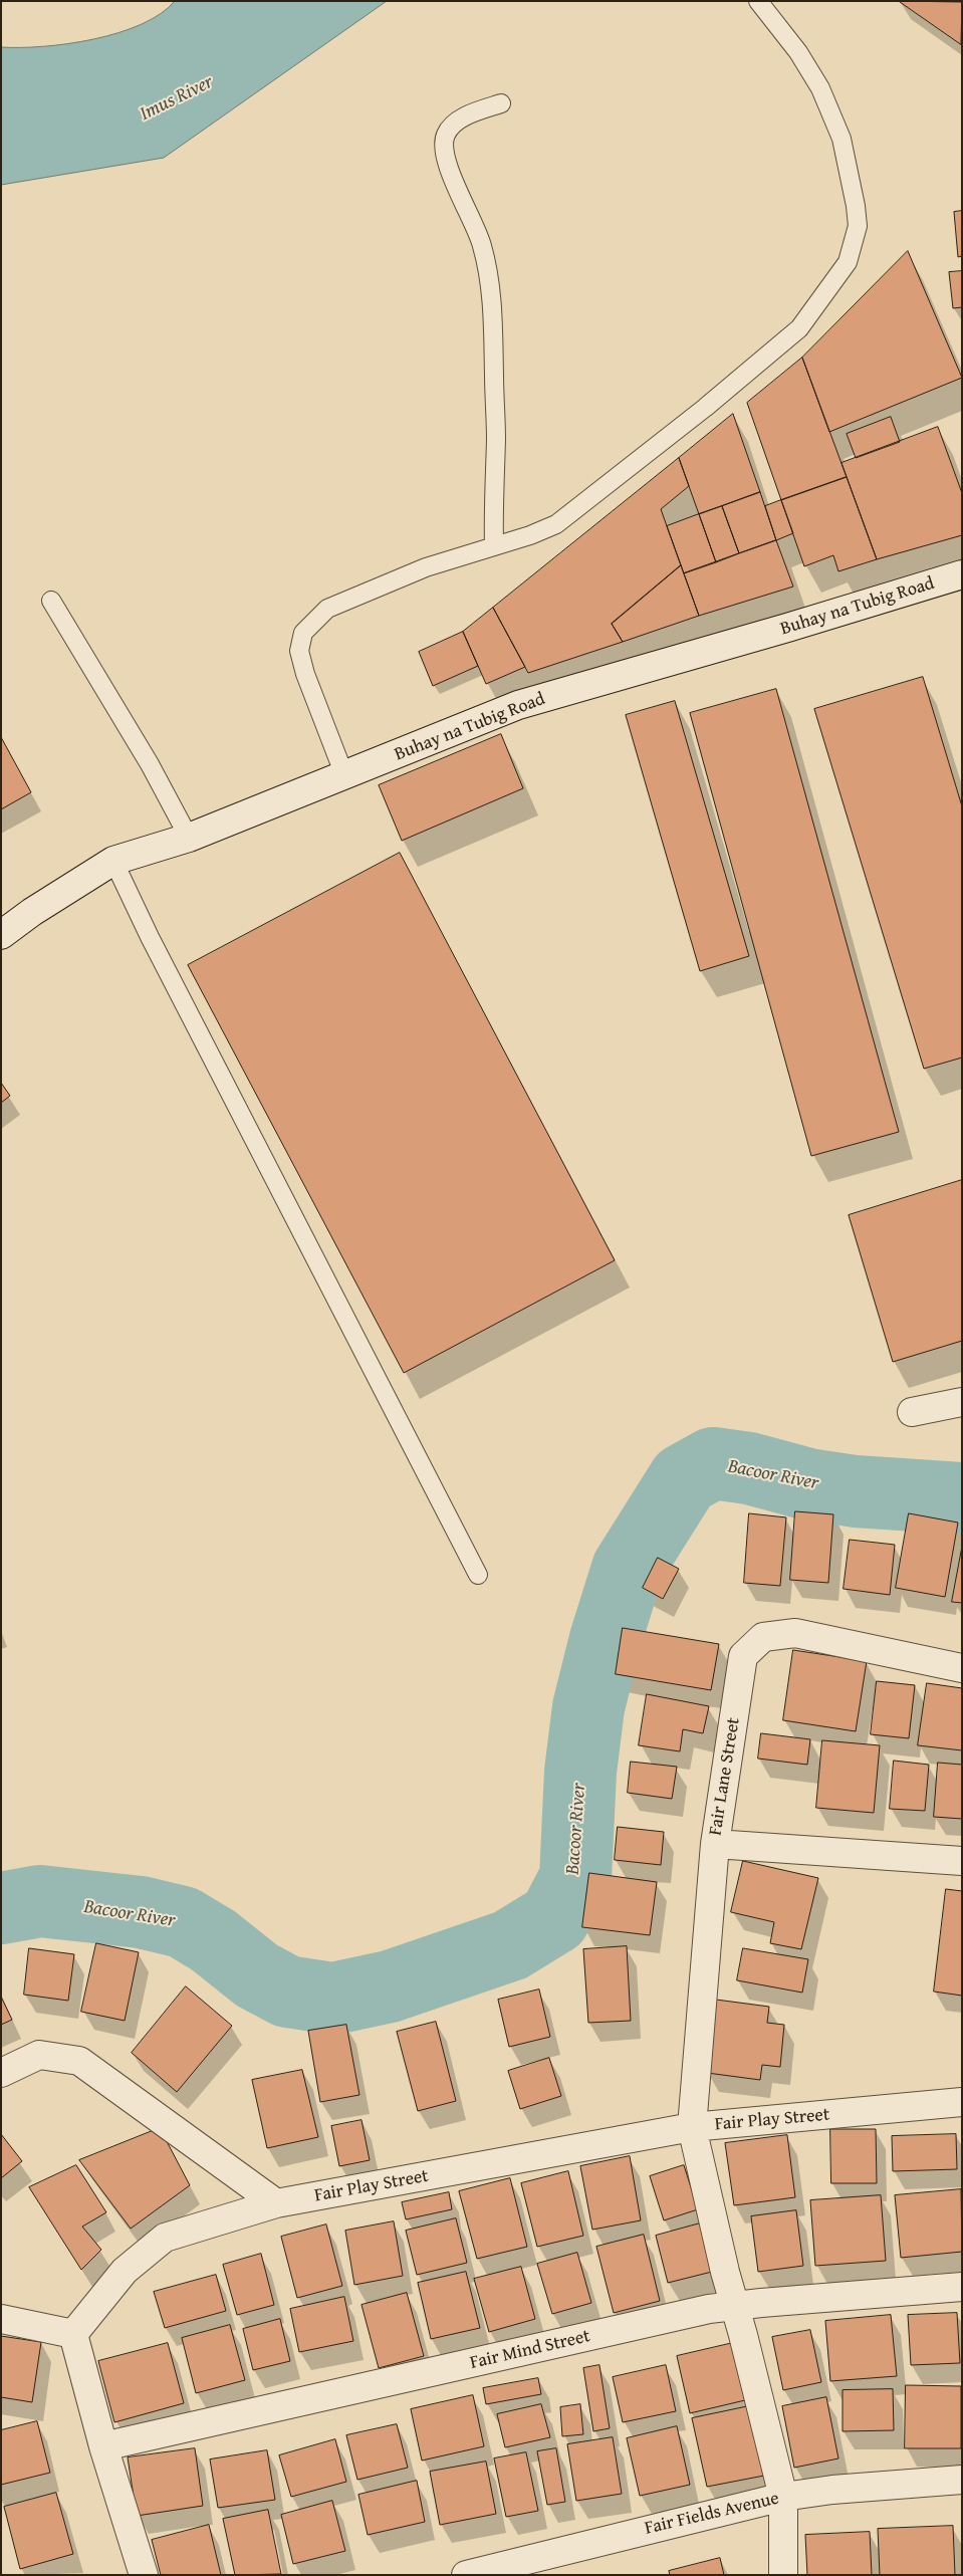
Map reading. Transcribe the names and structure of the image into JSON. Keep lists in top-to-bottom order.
{
  "streets": {
    "street": [
      "Buhay na Tubig Road",
      "Fair Lane Street",
      "Fair Play Street",
      "Fair Mind Street",
      "Fair Fields Avenue"
    ]
  },
  "crossings": [
    ["Fair Lane Street", "Fair Play Street"],
    ["Fair Lane Street", "Fair Mind Street"],
    ["Fair Lane Street", "Fair Fields Avenue"]
  ],
  "water": ["Imus River", "Bacoor River"]
}
